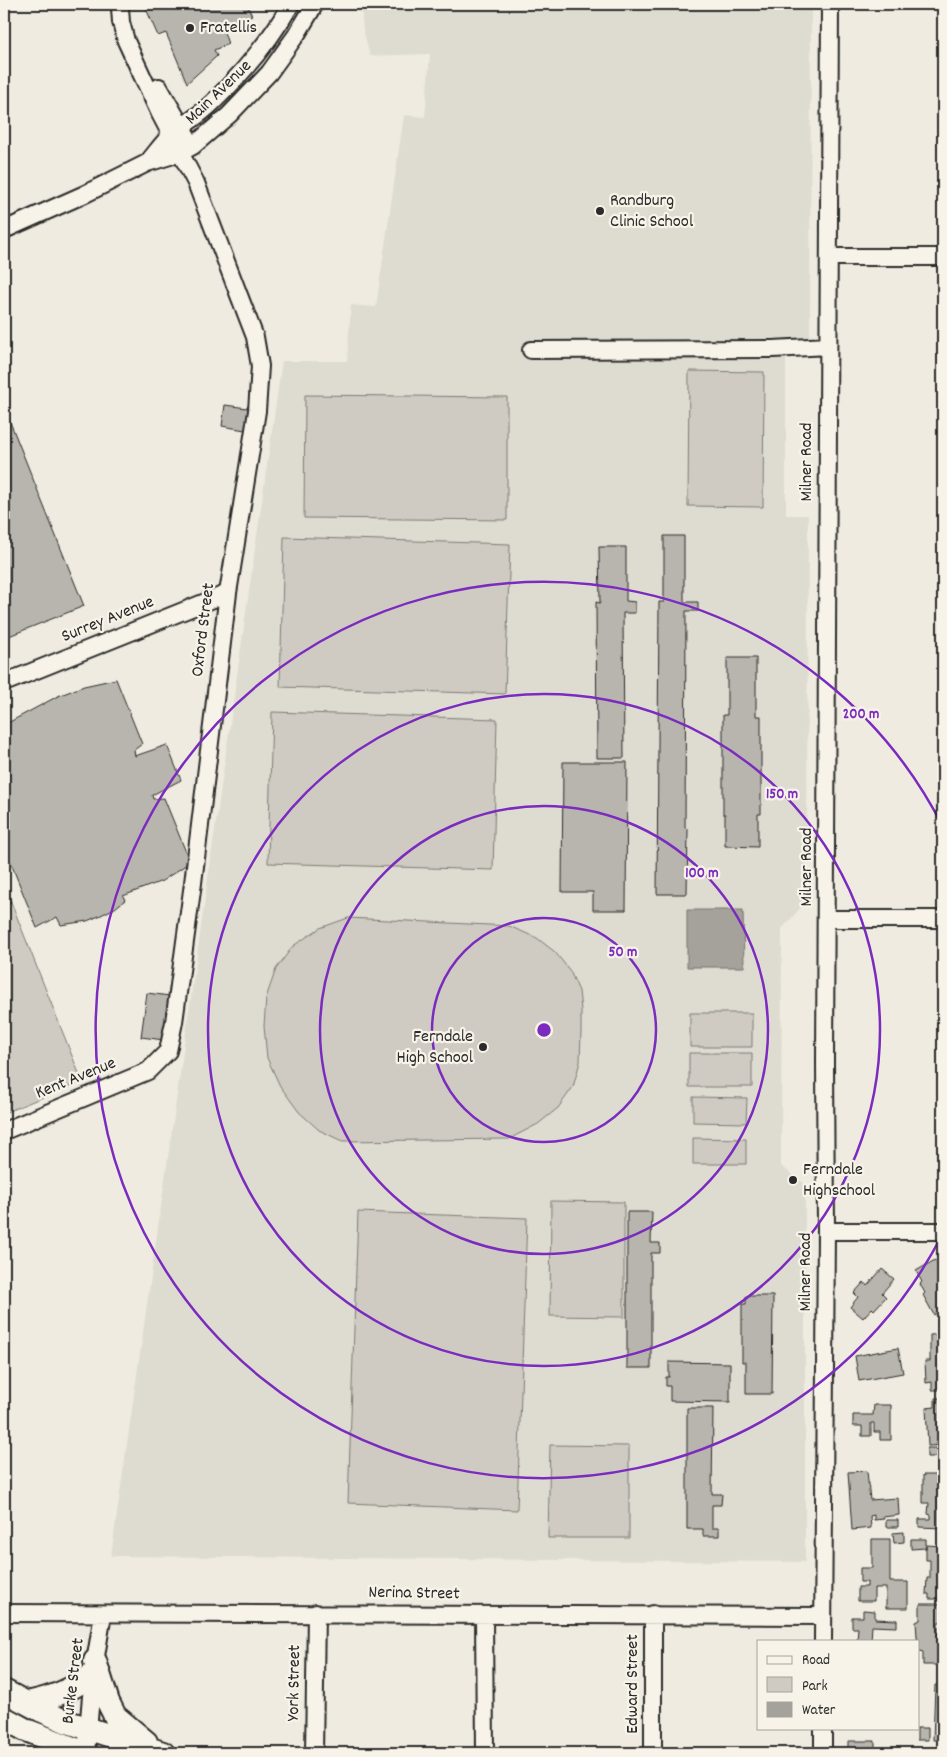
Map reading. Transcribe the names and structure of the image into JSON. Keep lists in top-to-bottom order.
{
  "streets": {
    "street": [
      "Main Avenue",
      "Milner Road",
      "Surrey Avenue",
      "Oxford Street",
      "Kent Avenue",
      "Nerina Street",
      "Burke Street",
      "York Street",
      "Edward Street"
    ]
  },
  "crossings": [
    ["Main Avenue", "Oxford Street"],
    ["Milner Road", "Nerina Street"],
    ["Surrey Avenue", "Oxford Street"],
    ["Oxford Street", "Kent Avenue"],
    ["Nerina Street", "Burke Street"],
    ["Nerina Street", "York Street"],
    ["Nerina Street", "Edward Street"]
  ],
  "places": [
    "Fratellis",
    "Randburg Clinic School",
    "Ferndale High School",
    "Ferndale Highschool"
  ],
  "legend": ["Road", "Park", "Water"],
  "rings": [
    "200 m",
    "150 m",
    "100 m",
    "50 m"
  ]
}
